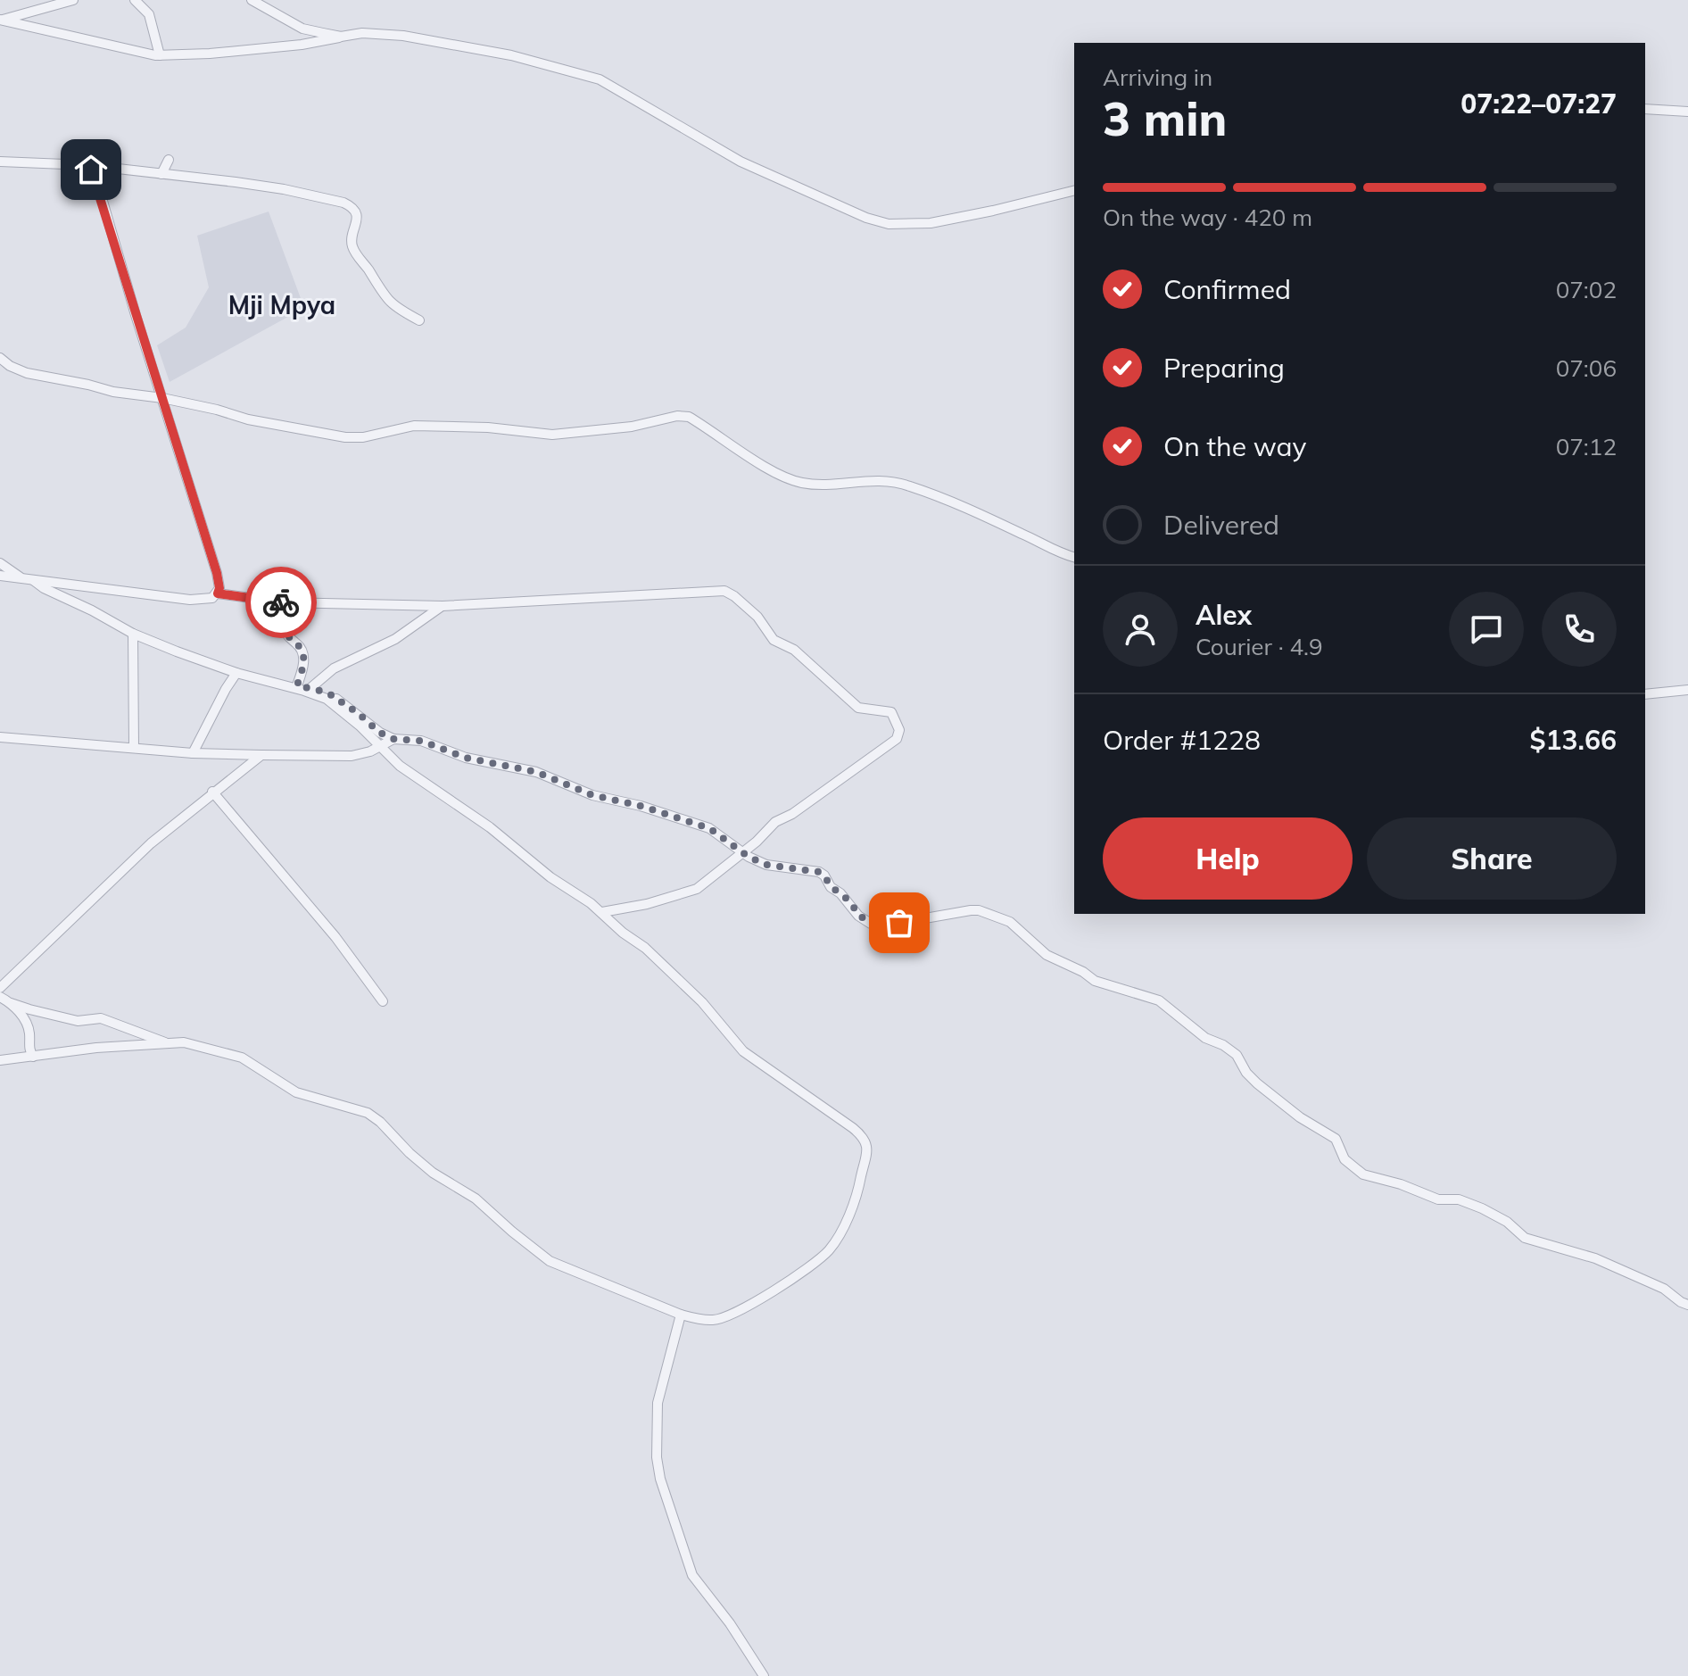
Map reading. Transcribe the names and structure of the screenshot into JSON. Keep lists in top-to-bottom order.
{
  "districts": ["Mji Mpya"],
  "page": {
    "heading": ["3 min", "Arriving in", "07:22–07:27"],
    "panel": [
      "Alex",
      "Courier · 4.9",
      "Order #1228",
      "$13.66"
    ],
    "bar": "On the way · 420 m",
    "list": [
      ["Confirmed", "07:02"],
      ["Preparing", "07:06"],
      ["On the way", "07:12"],
      "Delivered"
    ],
    "buttons": ["Help", "Share"]
  }
}
